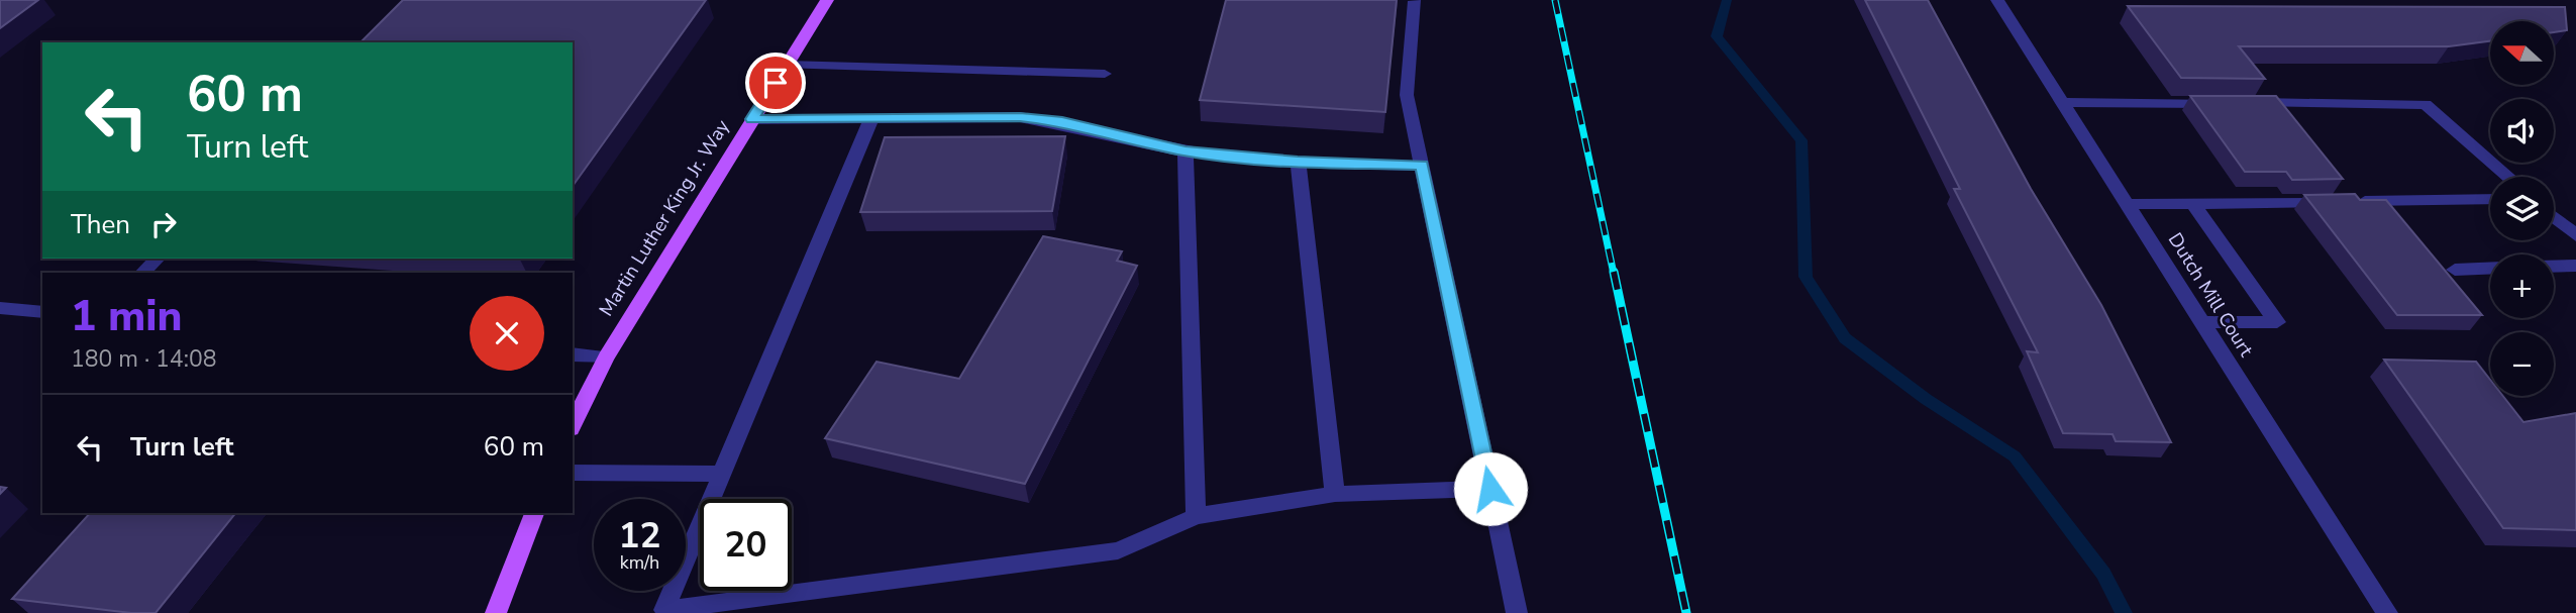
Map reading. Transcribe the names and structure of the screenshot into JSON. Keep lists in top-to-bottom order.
{
  "streets": {
    "main road": ["Martin Luther King Jr. Way"],
    "street": ["Dutch Mill Court"]
  },
  "north": "left",
  "page": {
    "map_buttons": ["+", "−"],
    "turn": ["60 m", "Turn left"],
    "then": "Then",
    "heading": ["1 min", "180 m · 14:08"],
    "list": [
      {
        "name": "Turn left",
        "value": "60 m"
      }
    ],
    "speed": "12 km/h",
    "limit": "20"
  }
}
